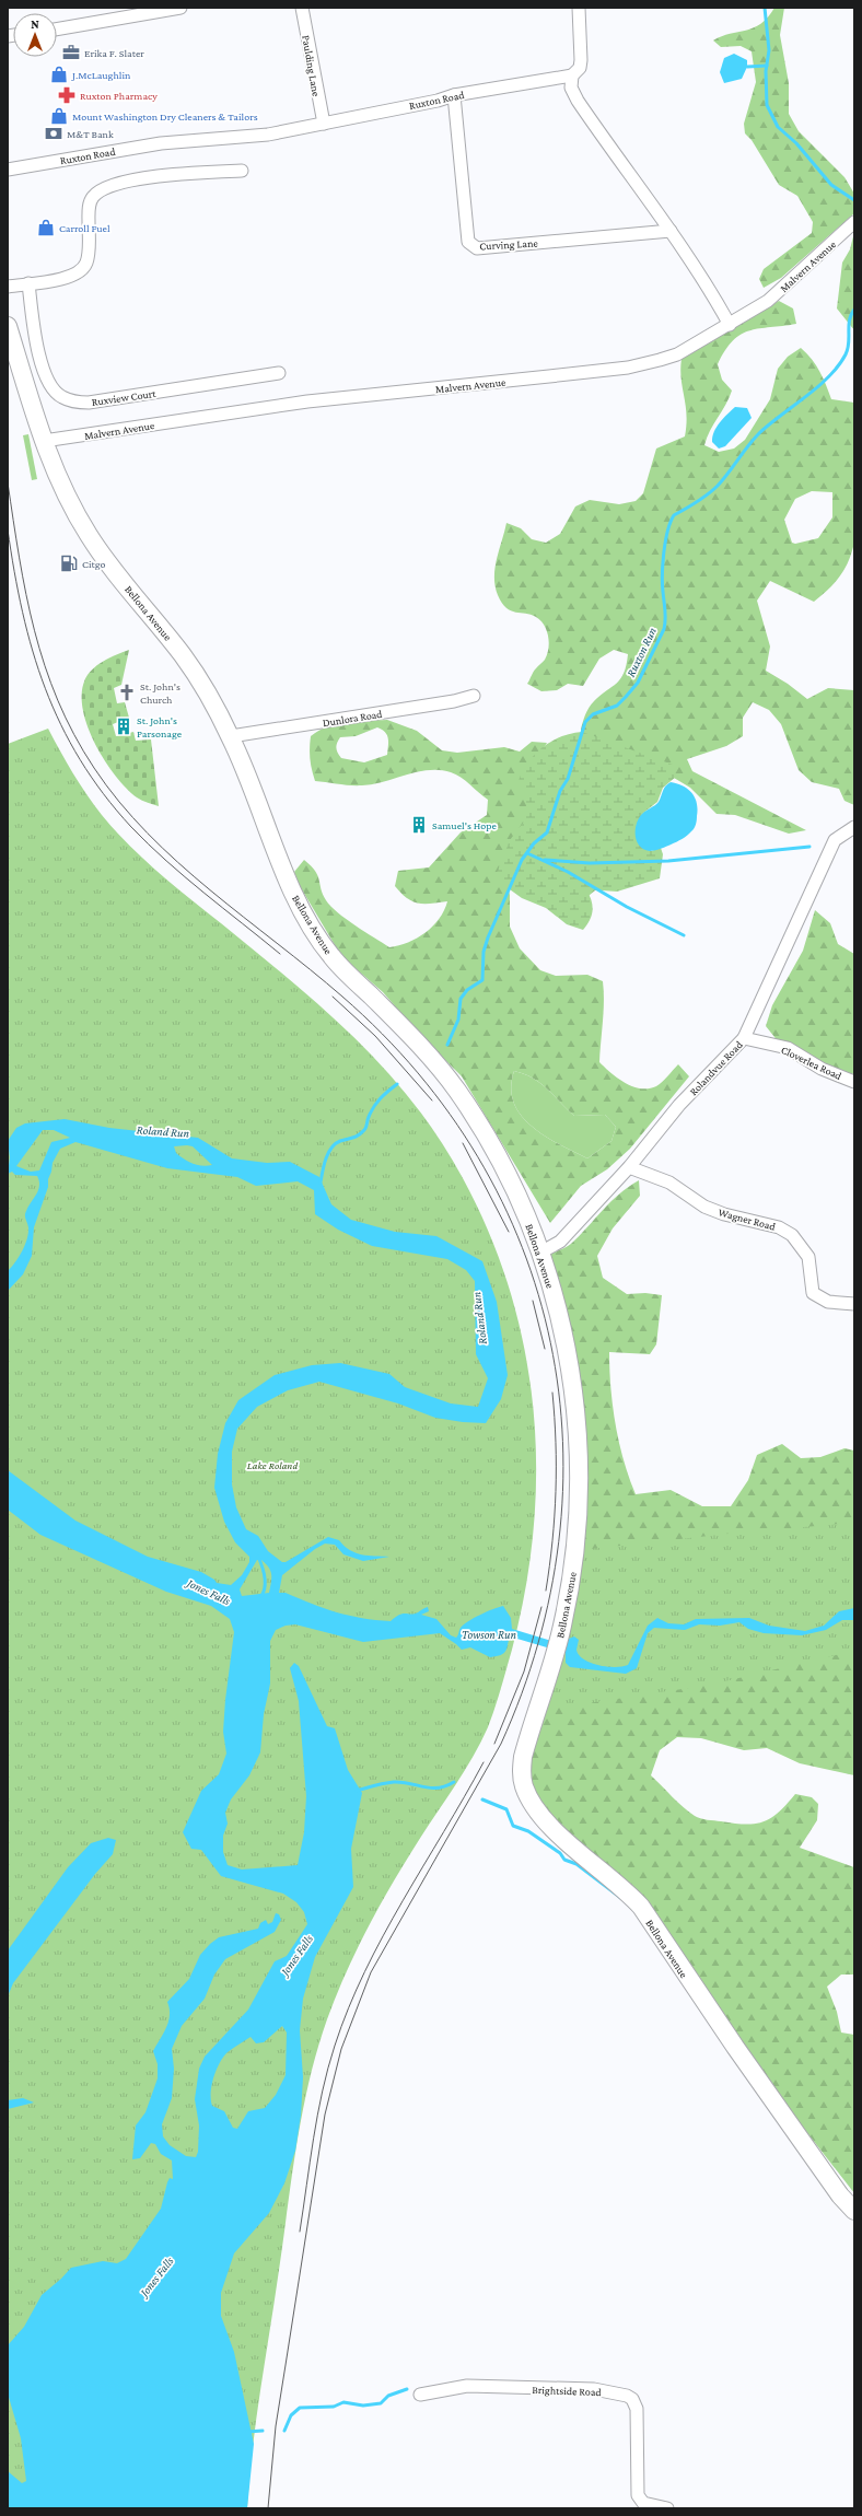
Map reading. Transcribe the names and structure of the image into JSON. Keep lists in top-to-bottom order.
{
  "streets": {
    "main road": ["Bellona Avenue"],
    "street": [
      "Paulding Lane",
      "Ruxton Road",
      "Curving Lane",
      "Malvern Avenue",
      "Ruxview Court",
      "Dunlora Road",
      "Cloverlea Road",
      "Rolandvue Road",
      "Wagner Road",
      "Brightside Road"
    ]
  },
  "crossings": [
    ["Paulding Lane", "Ruxton Road"],
    ["Ruxton Road", "Curving Lane"],
    ["Malvern Avenue", "Bellona Avenue"],
    ["Bellona Avenue", "Dunlora Road"],
    ["Bellona Avenue", "Rolandvue Road"],
    ["Cloverlea Road", "Rolandvue Road"],
    ["Rolandvue Road", "Wagner Road"]
  ],
  "water": [
    "Ruxton Run",
    "Roland Run",
    "Jones Falls",
    "Towson Run"
  ],
  "parks": ["Lake Roland"],
  "places": {
    "office": ["Erika F. Slater"],
    "shop": ["J.McLaughlin", "Mount Washington Dry Cleaners & Tailors", "Carroll Fuel"],
    "pharmacy": ["Ruxton Pharmacy"],
    "bank": ["M&T Bank"],
    "fuel station": ["Citgo"],
    "church": ["St. John's Church"],
    "building": ["St. John's Parsonage", "Samuel's Hope"]
  },
  "north": "top"
}
